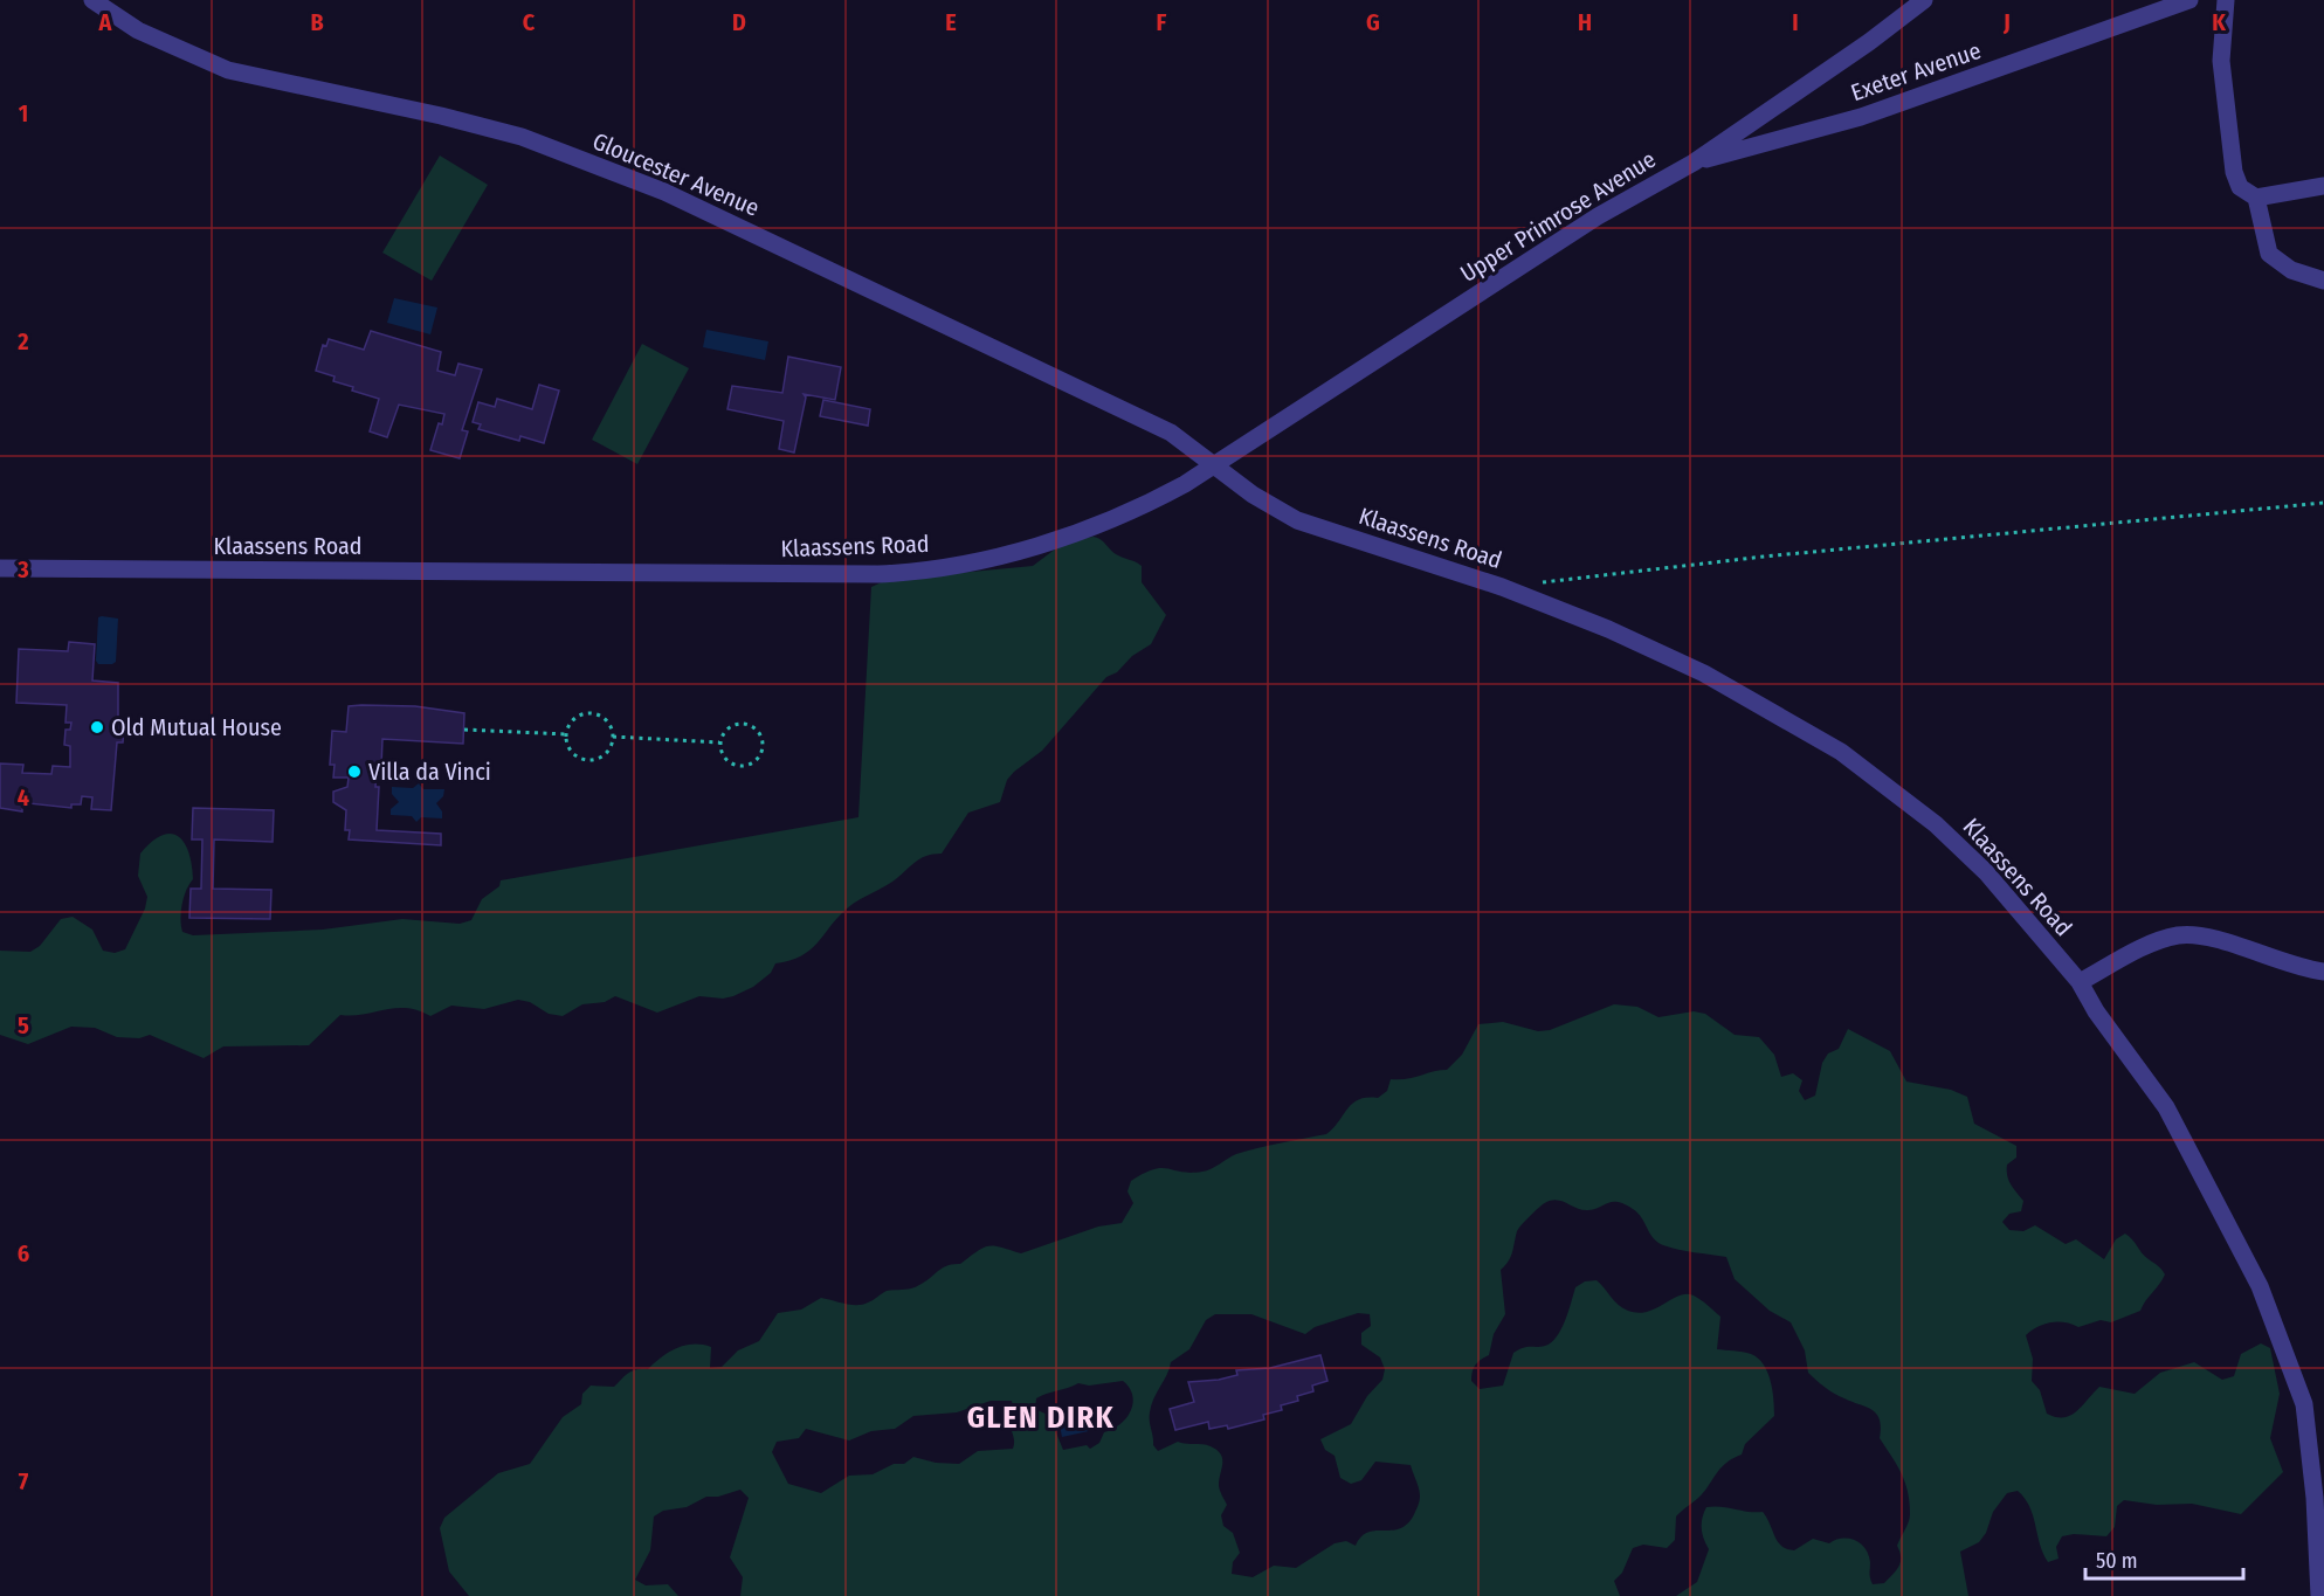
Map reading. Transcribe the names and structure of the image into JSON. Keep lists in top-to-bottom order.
{
  "streets": {
    "street": [
      "Exeter Avenue",
      "Gloucester Avenue",
      "Upper Primrose Avenue",
      "Klaassens Road"
    ]
  },
  "crossings": [
    ["Exeter Avenue", "Upper Primrose Avenue"],
    ["Gloucester Avenue", "Upper Primrose Avenue"],
    ["Gloucester Avenue", "Klaassens Road"],
    ["Upper Primrose Avenue", "Klaassens Road"]
  ],
  "districts": ["GLEN DIRK"],
  "places": ["Old Mutual House", "Villa da Vinci"],
  "scale_bar": "50 m",
  "grid": {
    "columns": [
      "A",
      "B",
      "C",
      "D",
      "E",
      "F",
      "G",
      "H",
      "I",
      "J",
      "K"
    ],
    "rows": [
      "1",
      "2",
      "3",
      "4",
      "5",
      "6",
      "7"
    ]
  }
}
